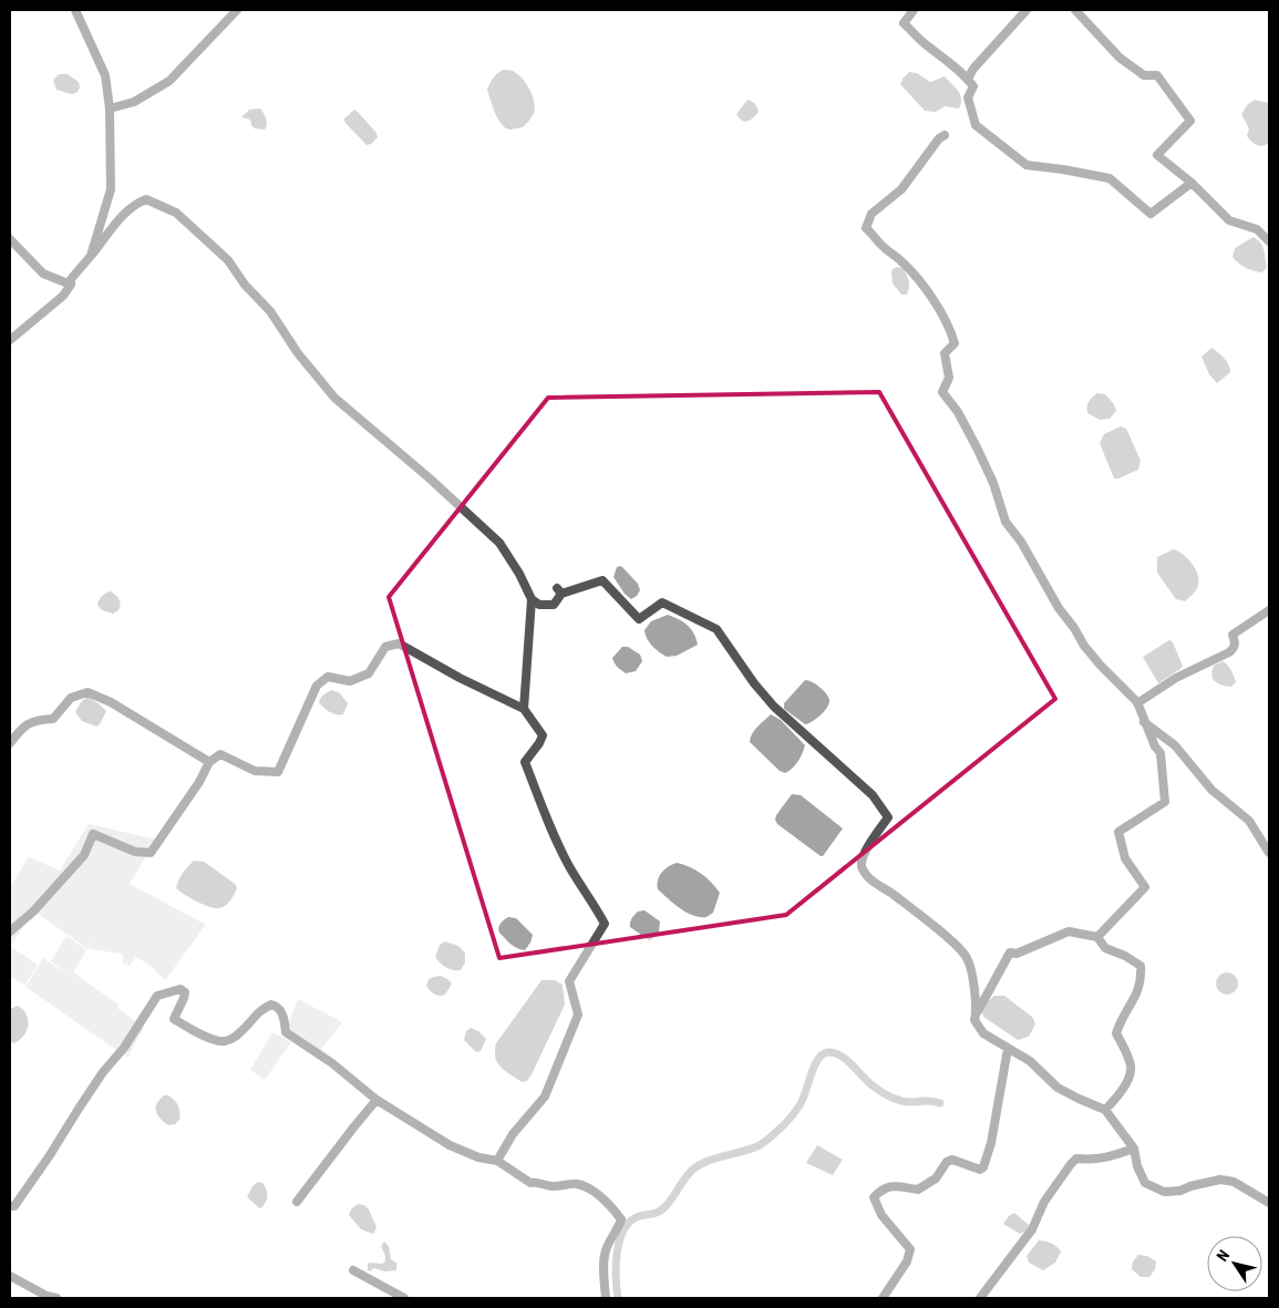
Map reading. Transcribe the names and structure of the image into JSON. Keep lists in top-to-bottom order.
{
  "north": "top left"
}
